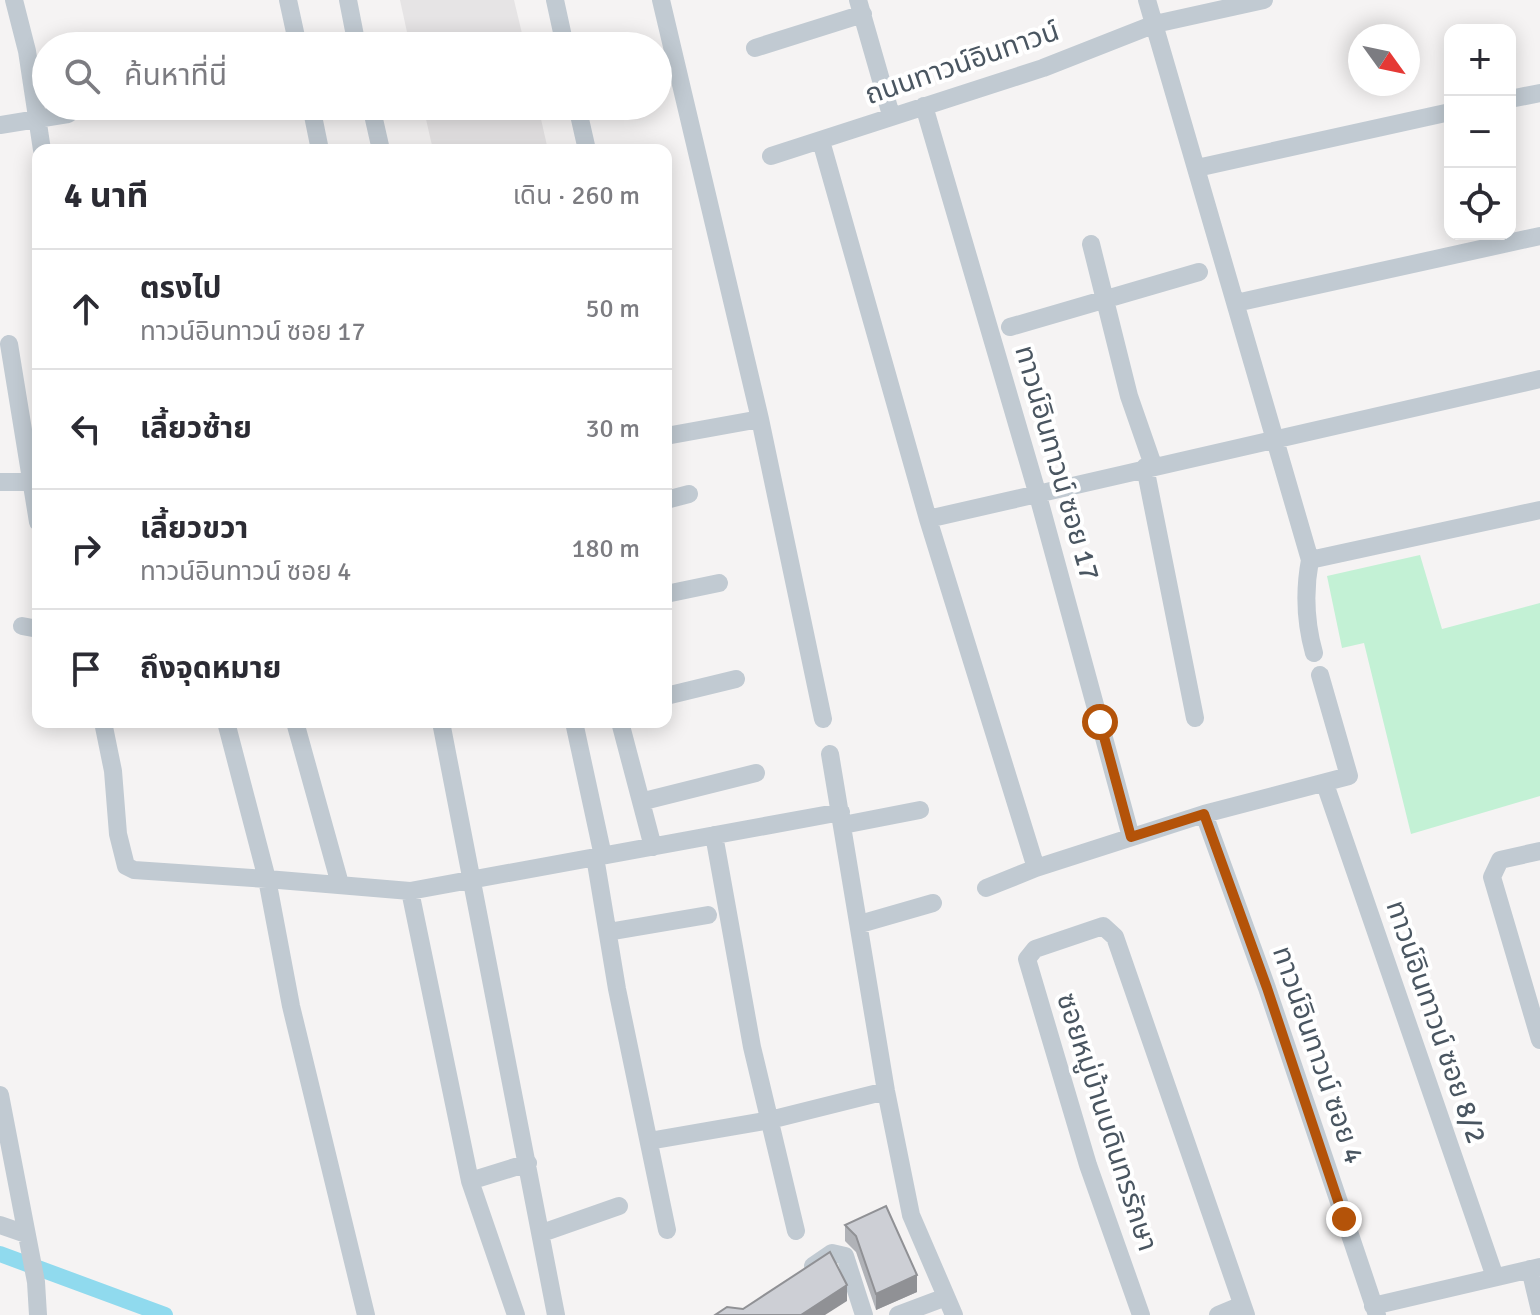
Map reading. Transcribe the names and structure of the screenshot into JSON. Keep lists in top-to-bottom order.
{
  "streets": {
    "street": [
      "ถนนทาวน์อินทาวน์",
      "ทาวน์อินทาวน์ ซอย 17",
      "ทาวน์อินทาวน์ ซอย 8/2",
      "ทาวน์อินทาวน์ ซอย 4",
      "ซอยหมู่บ้านบดินทรรักษา"
    ]
  },
  "crossings": [
    ["ถนนทาวน์อินทาวน์", "ทาวน์อินทาวน์ ซอย 17"]
  ],
  "north": "bottom right",
  "page": {
    "map_buttons": ["+", "−"],
    "search": "ค้นหาที่นี่",
    "heading": ["4 นาที", "เดิน · 260 m"],
    "list": [
      ["ตรงไป", "ทาวน์อินทาวน์ ซอย 17", "50 m"],
      ["เลี้ยวซ้าย", "30 m"],
      ["เลี้ยวขวา", "ทาวน์อินทาวน์ ซอย 4", "180 m"],
      "ถึงจุดหมาย"
    ]
  }
}
